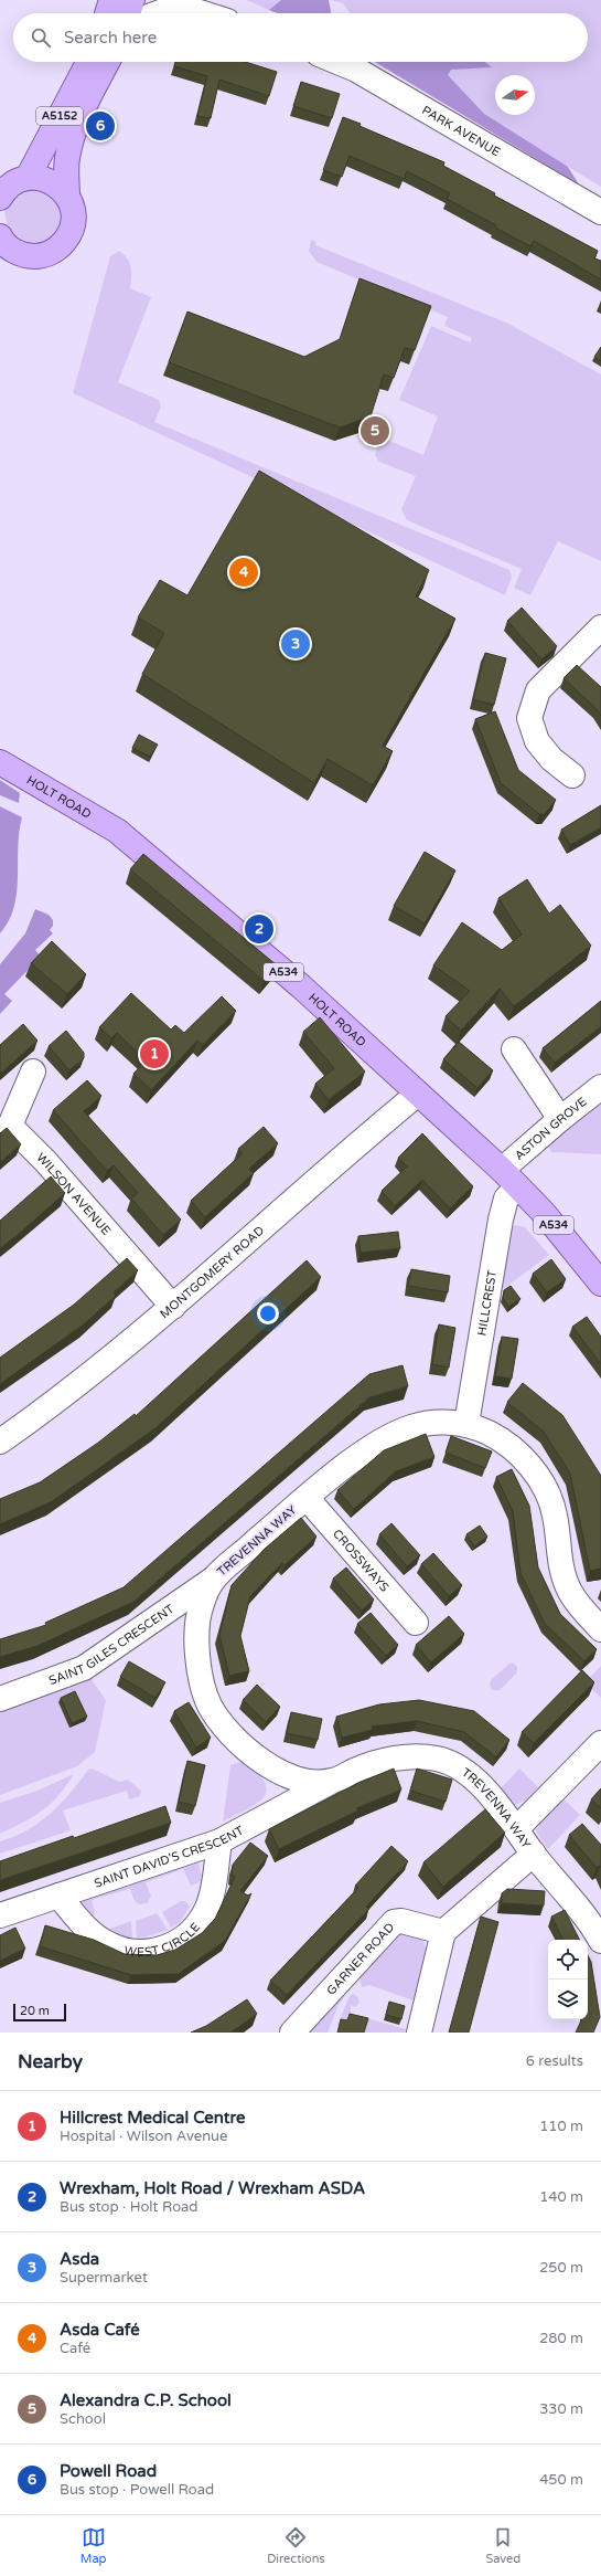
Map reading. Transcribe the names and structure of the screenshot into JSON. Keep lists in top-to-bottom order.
{
  "streets": {
    "main road": ["A5152", "HOLT ROAD", "A534"],
    "street": [
      "PARK AVENUE",
      "ASTON GROVE",
      "WILSON AVENUE",
      "MONTGOMERY ROAD",
      "HILLCREST",
      "TREVENNA WAY",
      "CROSSWAYS",
      "SAINT GILES CRESCENT",
      "SAINT DAVID'S CRESCENT",
      "WEST CIRCLE",
      "GARNER ROAD"
    ]
  },
  "crossings": [
    ["HOLT ROAD", "ASTON GROVE"],
    ["HOLT ROAD", "MONTGOMERY ROAD"],
    ["HOLT ROAD", "HILLCREST"],
    ["ASTON GROVE", "HILLCREST"],
    ["WILSON AVENUE", "MONTGOMERY ROAD"],
    ["HILLCREST", "TREVENNA WAY"],
    ["TREVENNA WAY", "CROSSWAYS"],
    ["TREVENNA WAY", "SAINT GILES CRESCENT"],
    ["TREVENNA WAY", "SAINT DAVID'S CRESCENT"],
    ["SAINT DAVID'S CRESCENT", "WEST CIRCLE"]
  ],
  "scale_bar": "20 m",
  "north": "right",
  "page": {
    "search": "Search here",
    "pins": [
      "6",
      "5",
      "4",
      "3",
      "2",
      "1"
    ],
    "scale": "20 m",
    "heading": ["Nearby", "6 results"],
    "list": [
      {
        "mark": "1",
        "name": "Hillcrest Medical Centre",
        "note": "Hospital · Wilson Avenue",
        "value": "110 m"
      },
      {
        "mark": "2",
        "name": "Wrexham, Holt Road / Wrexham ASDA",
        "note": "Bus stop · Holt Road",
        "value": "140 m"
      },
      {
        "mark": "3",
        "name": "Asda",
        "note": "Supermarket",
        "value": "250 m"
      },
      {
        "mark": "4",
        "name": "Asda Café",
        "note": "Café",
        "value": "280 m"
      },
      {
        "mark": "5",
        "name": "Alexandra C.P. School",
        "note": "School",
        "value": "330 m"
      },
      {
        "mark": "6",
        "name": "Powell Road",
        "note": "Bus stop · Powell Road",
        "value": "450 m"
      }
    ],
    "nav": ["Map", "Directions", "Saved"]
  }
}
